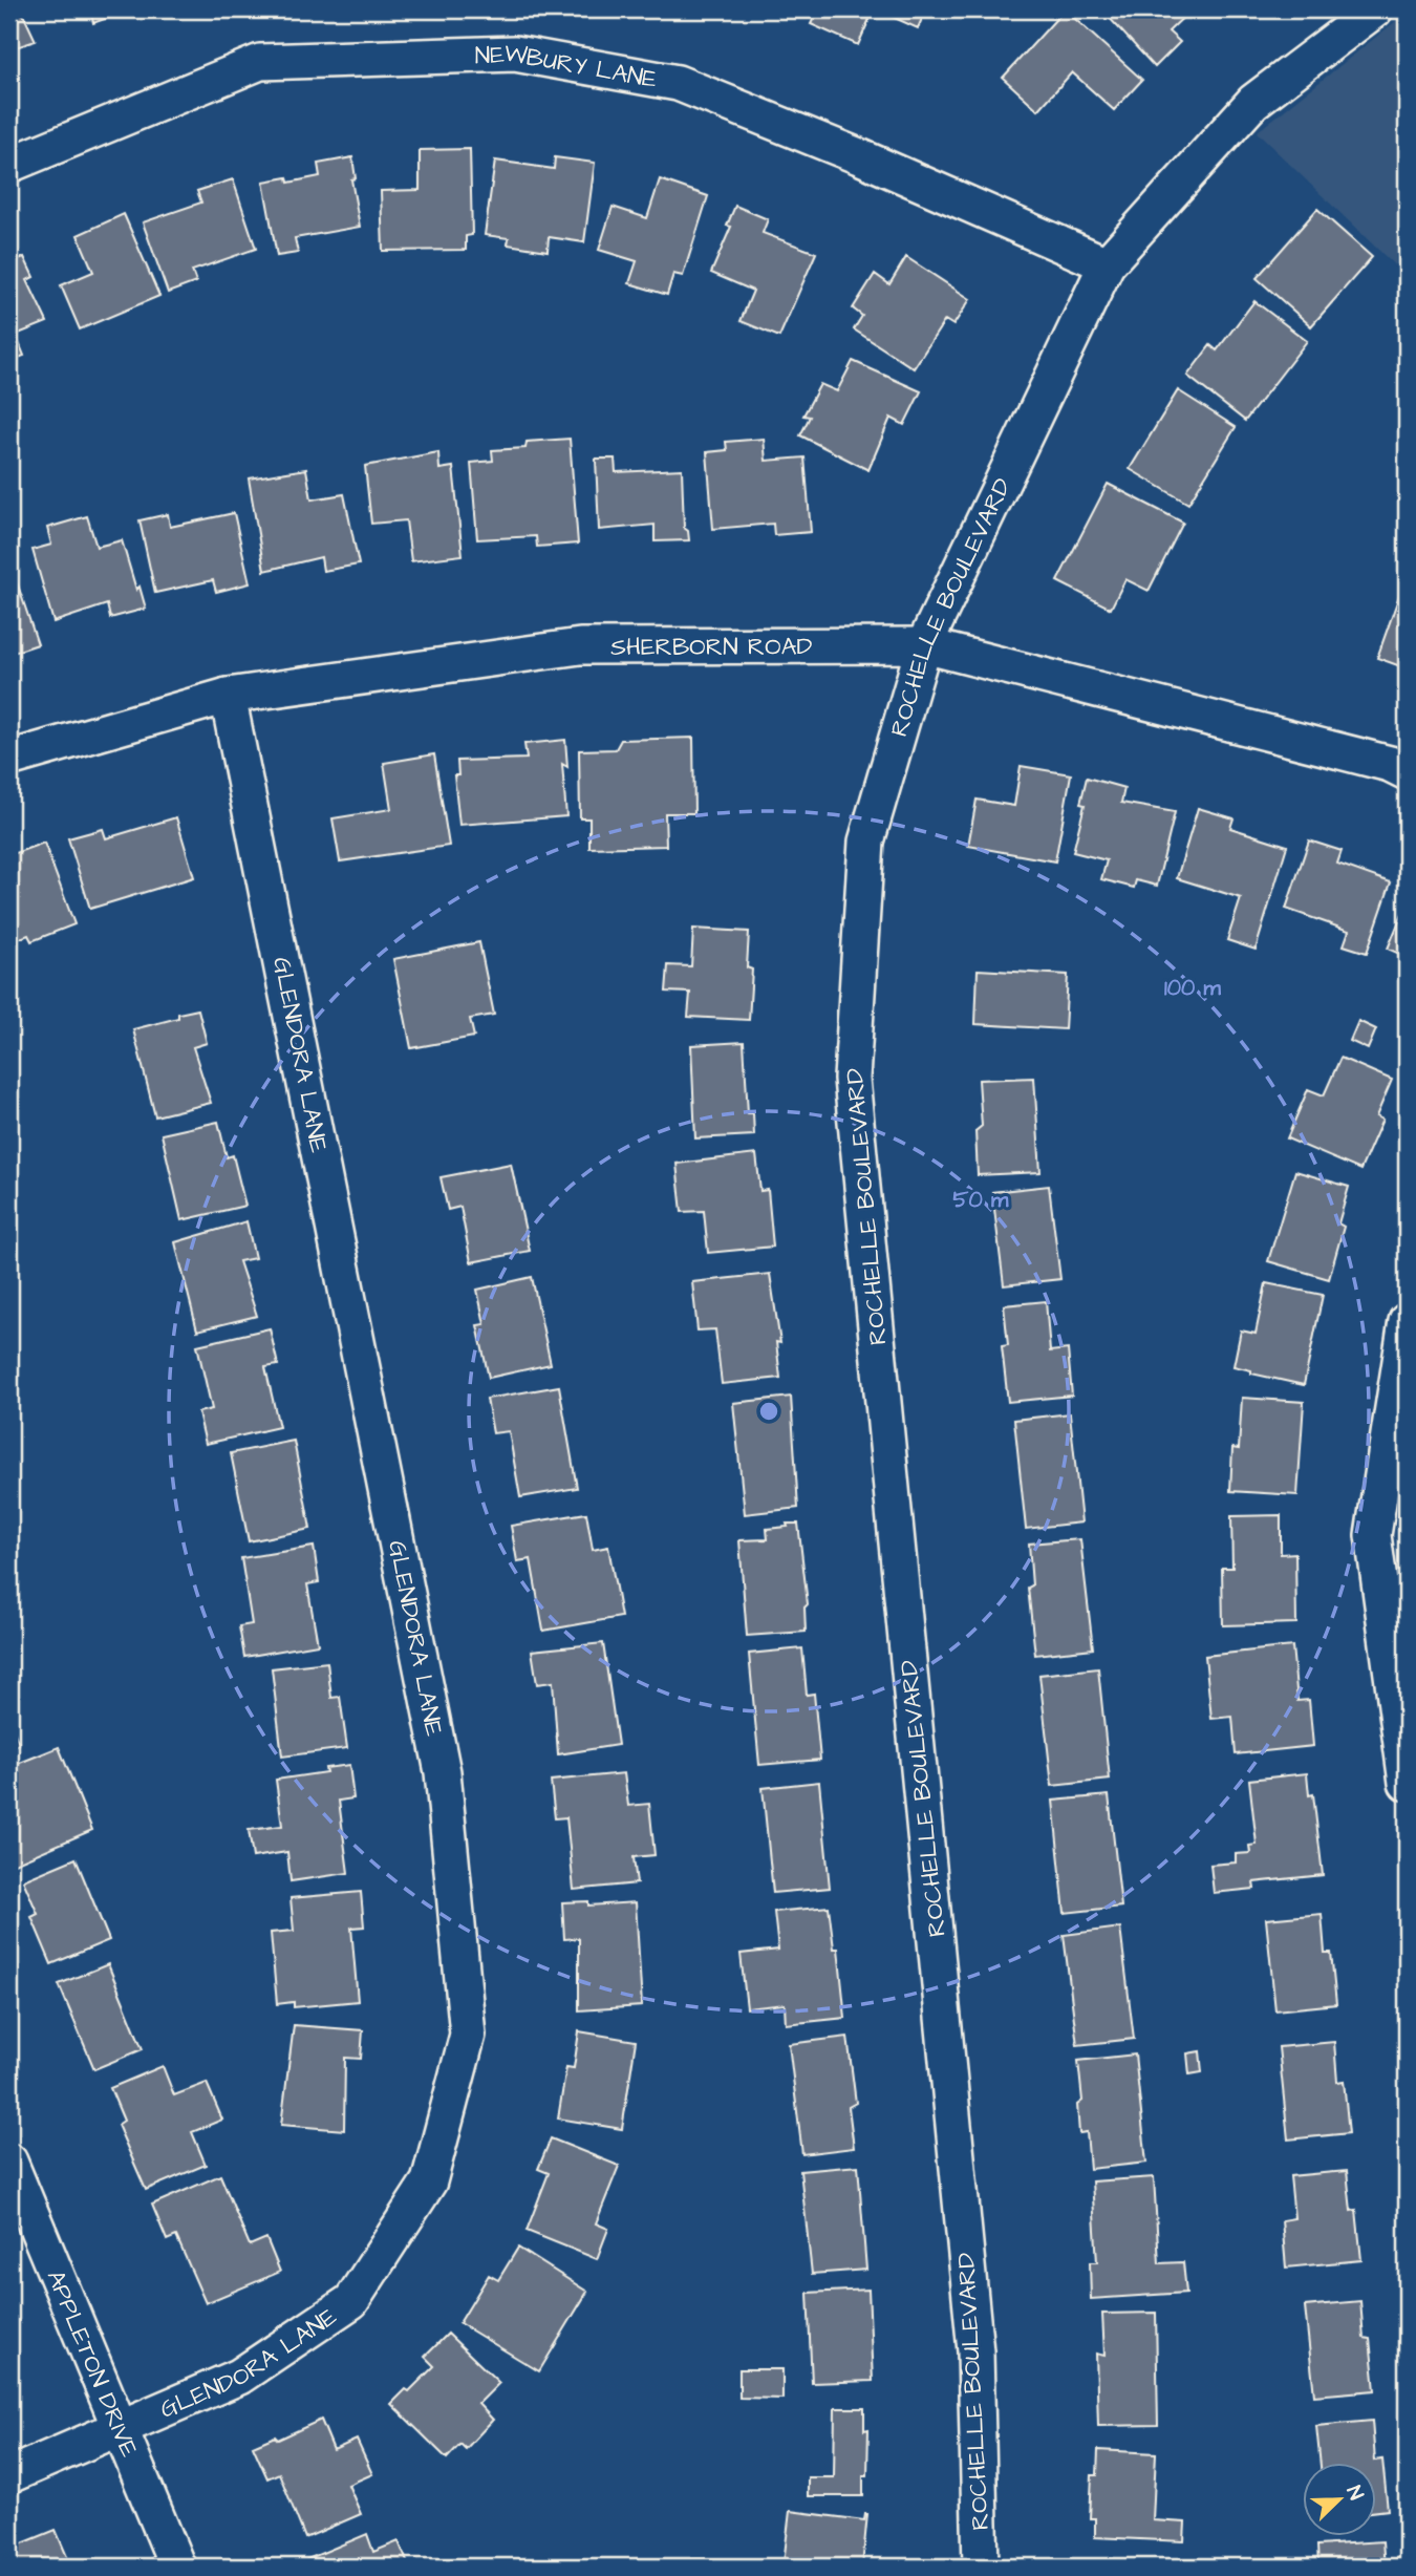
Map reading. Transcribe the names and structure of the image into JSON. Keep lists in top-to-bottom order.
{
  "streets": {
    "street": [
      "NEWBURY LANE",
      "ROCHELLE BOULEVARD",
      "SHERBORN ROAD",
      "GLENDORA LANE",
      "APPLETON DRIVE"
    ]
  },
  "crossings": [
    ["NEWBURY LANE", "ROCHELLE BOULEVARD"],
    ["ROCHELLE BOULEVARD", "SHERBORN ROAD"],
    ["SHERBORN ROAD", "GLENDORA LANE"],
    ["GLENDORA LANE", "APPLETON DRIVE"]
  ],
  "north": "top right",
  "rings": ["100 m", "50 m"]
}
